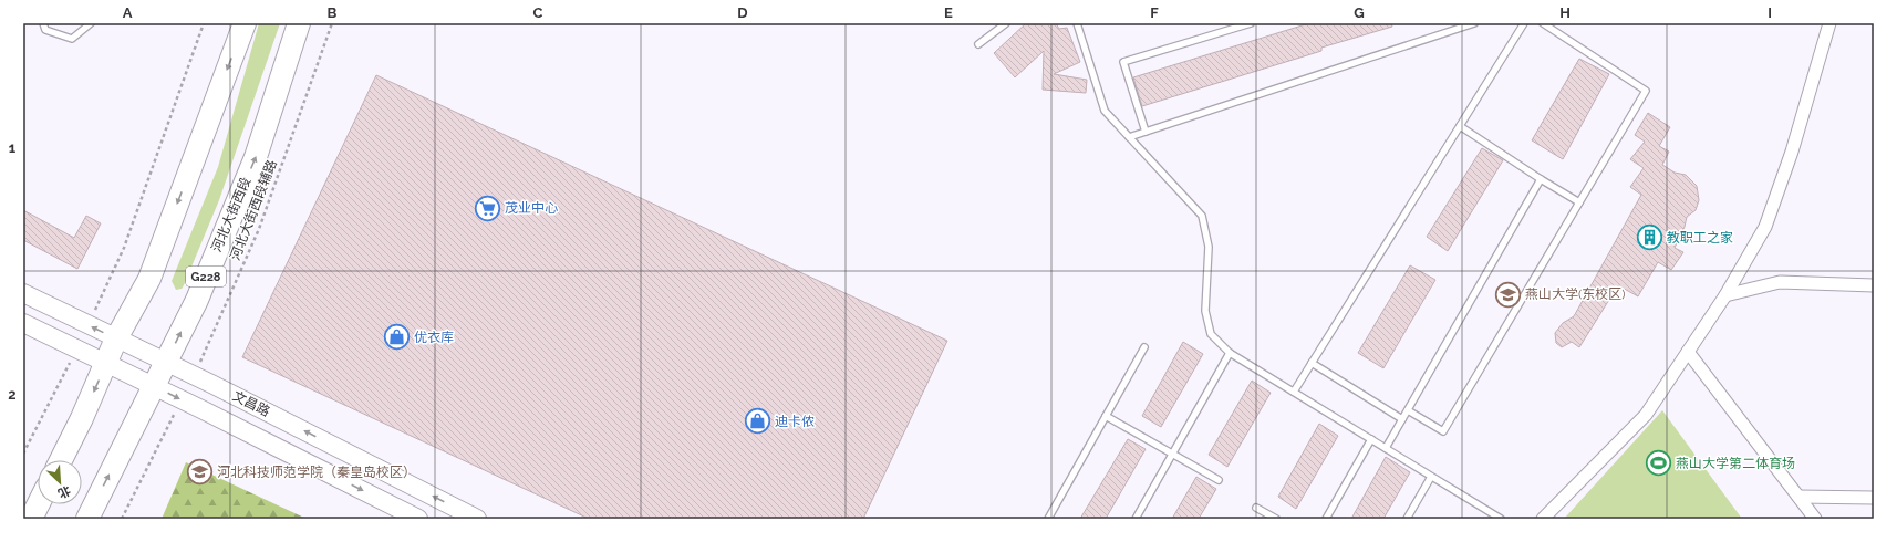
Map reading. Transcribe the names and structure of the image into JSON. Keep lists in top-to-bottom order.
{
  "streets": {
    "highway": ["河北大街西段", "G228"],
    "main road": ["文昌路"],
    "path": ["河北大街西段辅路"]
  },
  "crossings": [
    ["河北大街西段辅路", "文昌路"],
    ["河北大街西段", "文昌路"]
  ],
  "places": {
    "supermarket": ["茂业中心"],
    "building": ["教职工之家"],
    "school or university": ["燕山大学(东校区)", "河北科技师范学院（秦皇岛校区）"],
    "shop": ["优衣库", "迪卡侬"],
    "sports": ["燕山大学第二体育场"]
  },
  "north": "bottom right",
  "grid": {
    "columns": [
      "A",
      "B",
      "C",
      "D",
      "E",
      "F",
      "G",
      "H",
      "I"
    ],
    "rows": ["1", "2"]
  }
}
